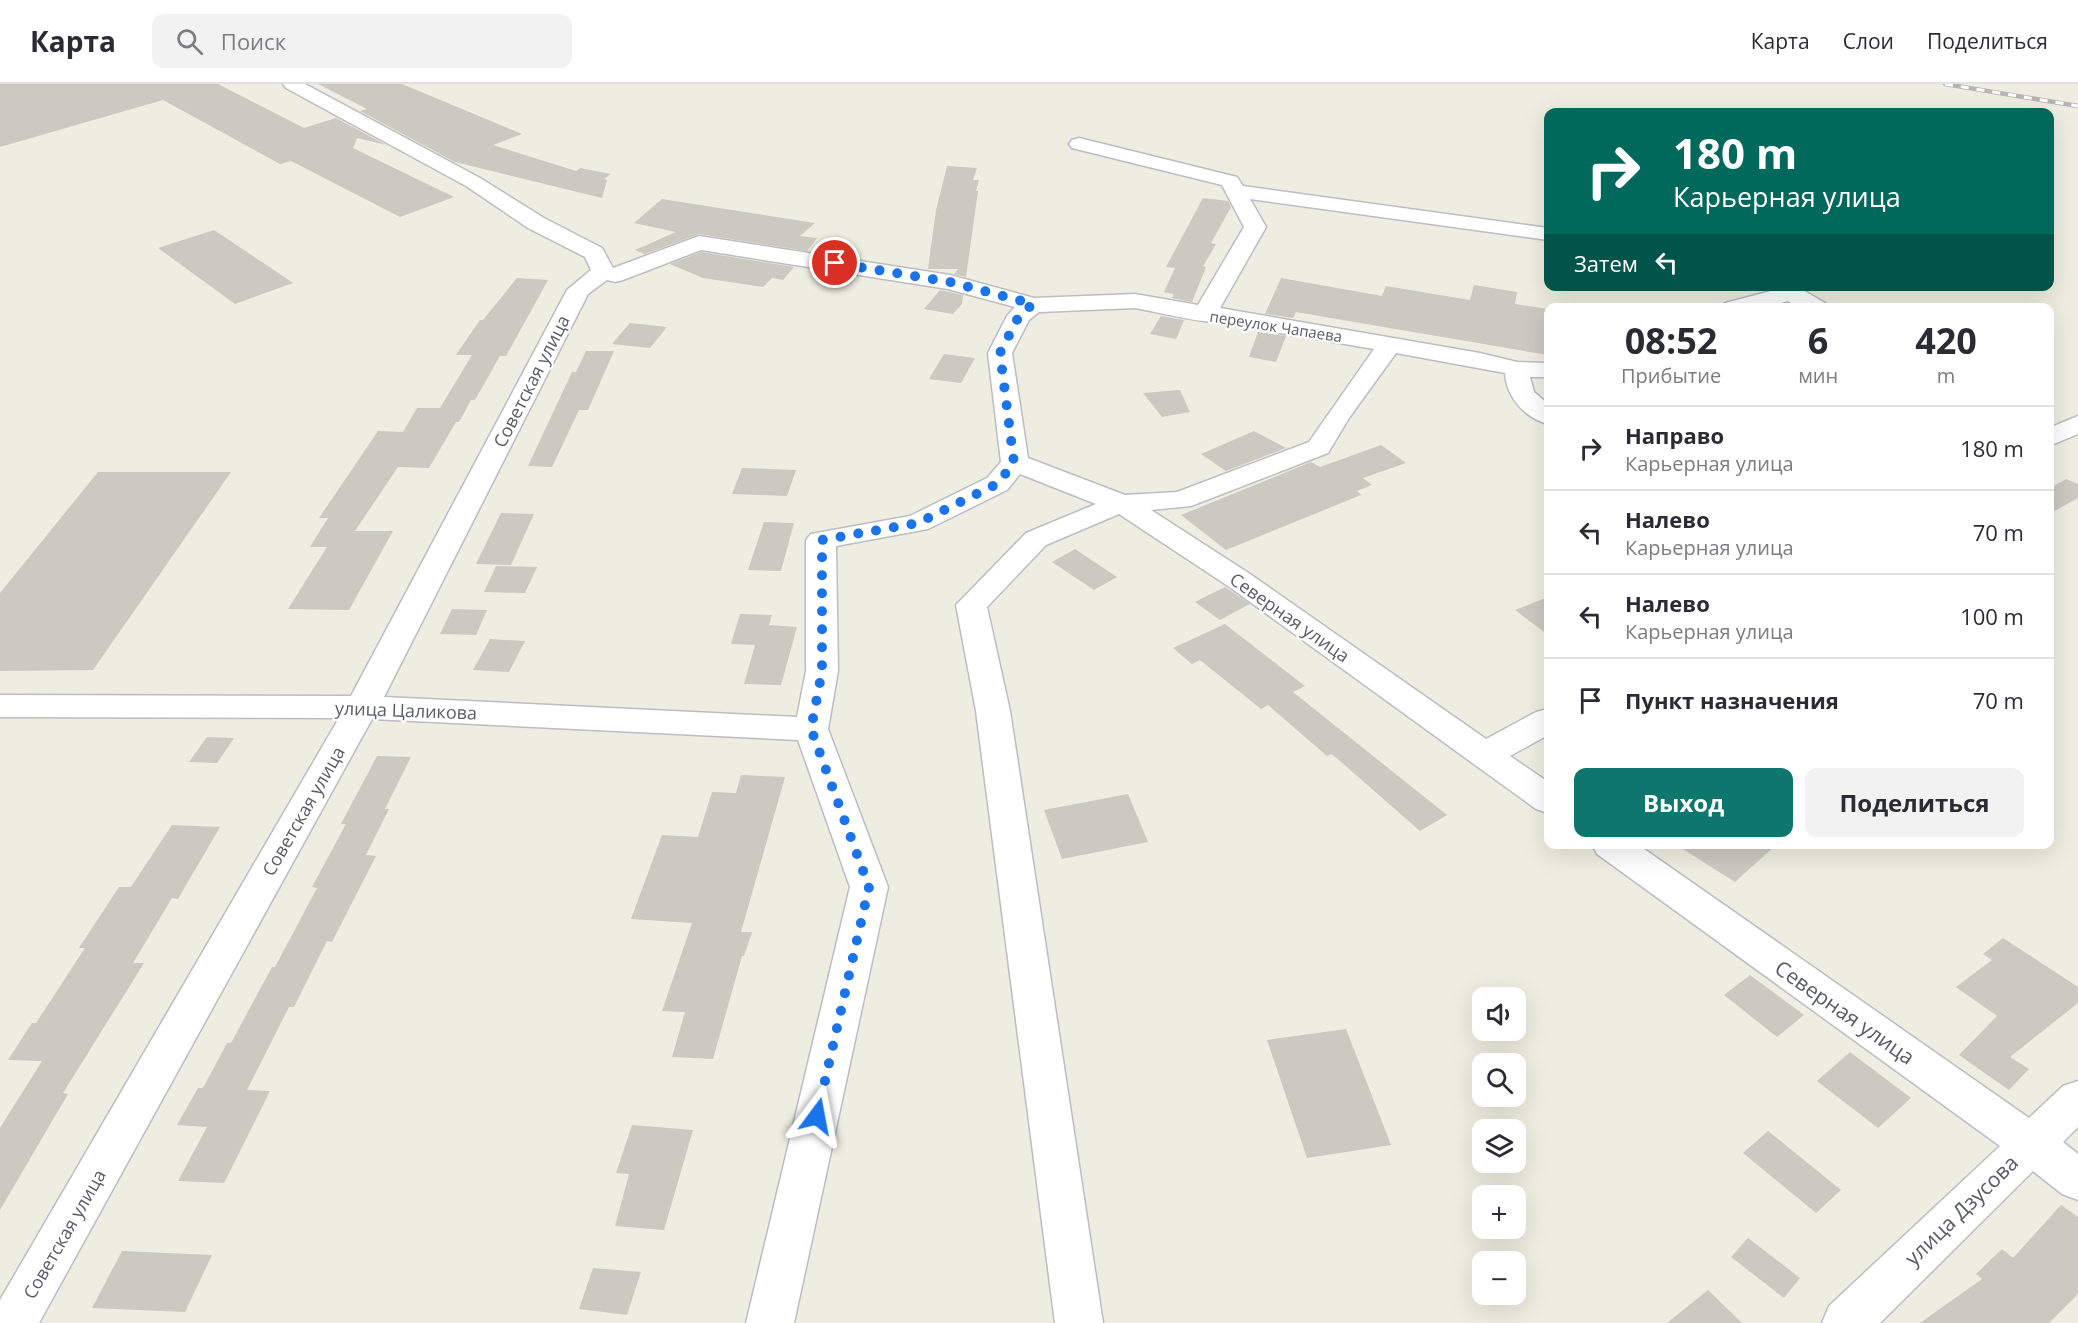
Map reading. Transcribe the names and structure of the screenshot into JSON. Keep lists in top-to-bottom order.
{
  "streets": {
    "street": [
      "переулок Чапаева",
      "Советская улица",
      "Северная улица",
      "улица Цаликова",
      "улица Дзусова"
    ]
  },
  "crossings": [
    ["переулок Чапаева", "Советская улица"],
    ["Советская улица", "улица Цаликова"],
    ["Северная улица", "улица Дзусова"]
  ],
  "page": {
    "header": "Карта",
    "search": "Поиск",
    "nav": ["Карта", "Слои", "Поделиться"],
    "turn": ["180 m", "Карьерная улица"],
    "then": "Затем",
    "eta": [
      "08:52",
      "Прибытие",
      "6",
      "мин",
      "420",
      "m"
    ],
    "list": [
      {
        "name": "Направо",
        "note": "Карьерная улица",
        "value": "180 m"
      },
      {
        "name": "Налево",
        "note": "Карьерная улица",
        "value": "70 m"
      },
      {
        "name": "Налево",
        "note": "Карьерная улица",
        "value": "100 m"
      },
      {
        "name": "Пункт назначения",
        "value": "70 m"
      }
    ],
    "buttons": ["Выход", "Поделиться"],
    "map_buttons": ["+", "−"]
  }
}
